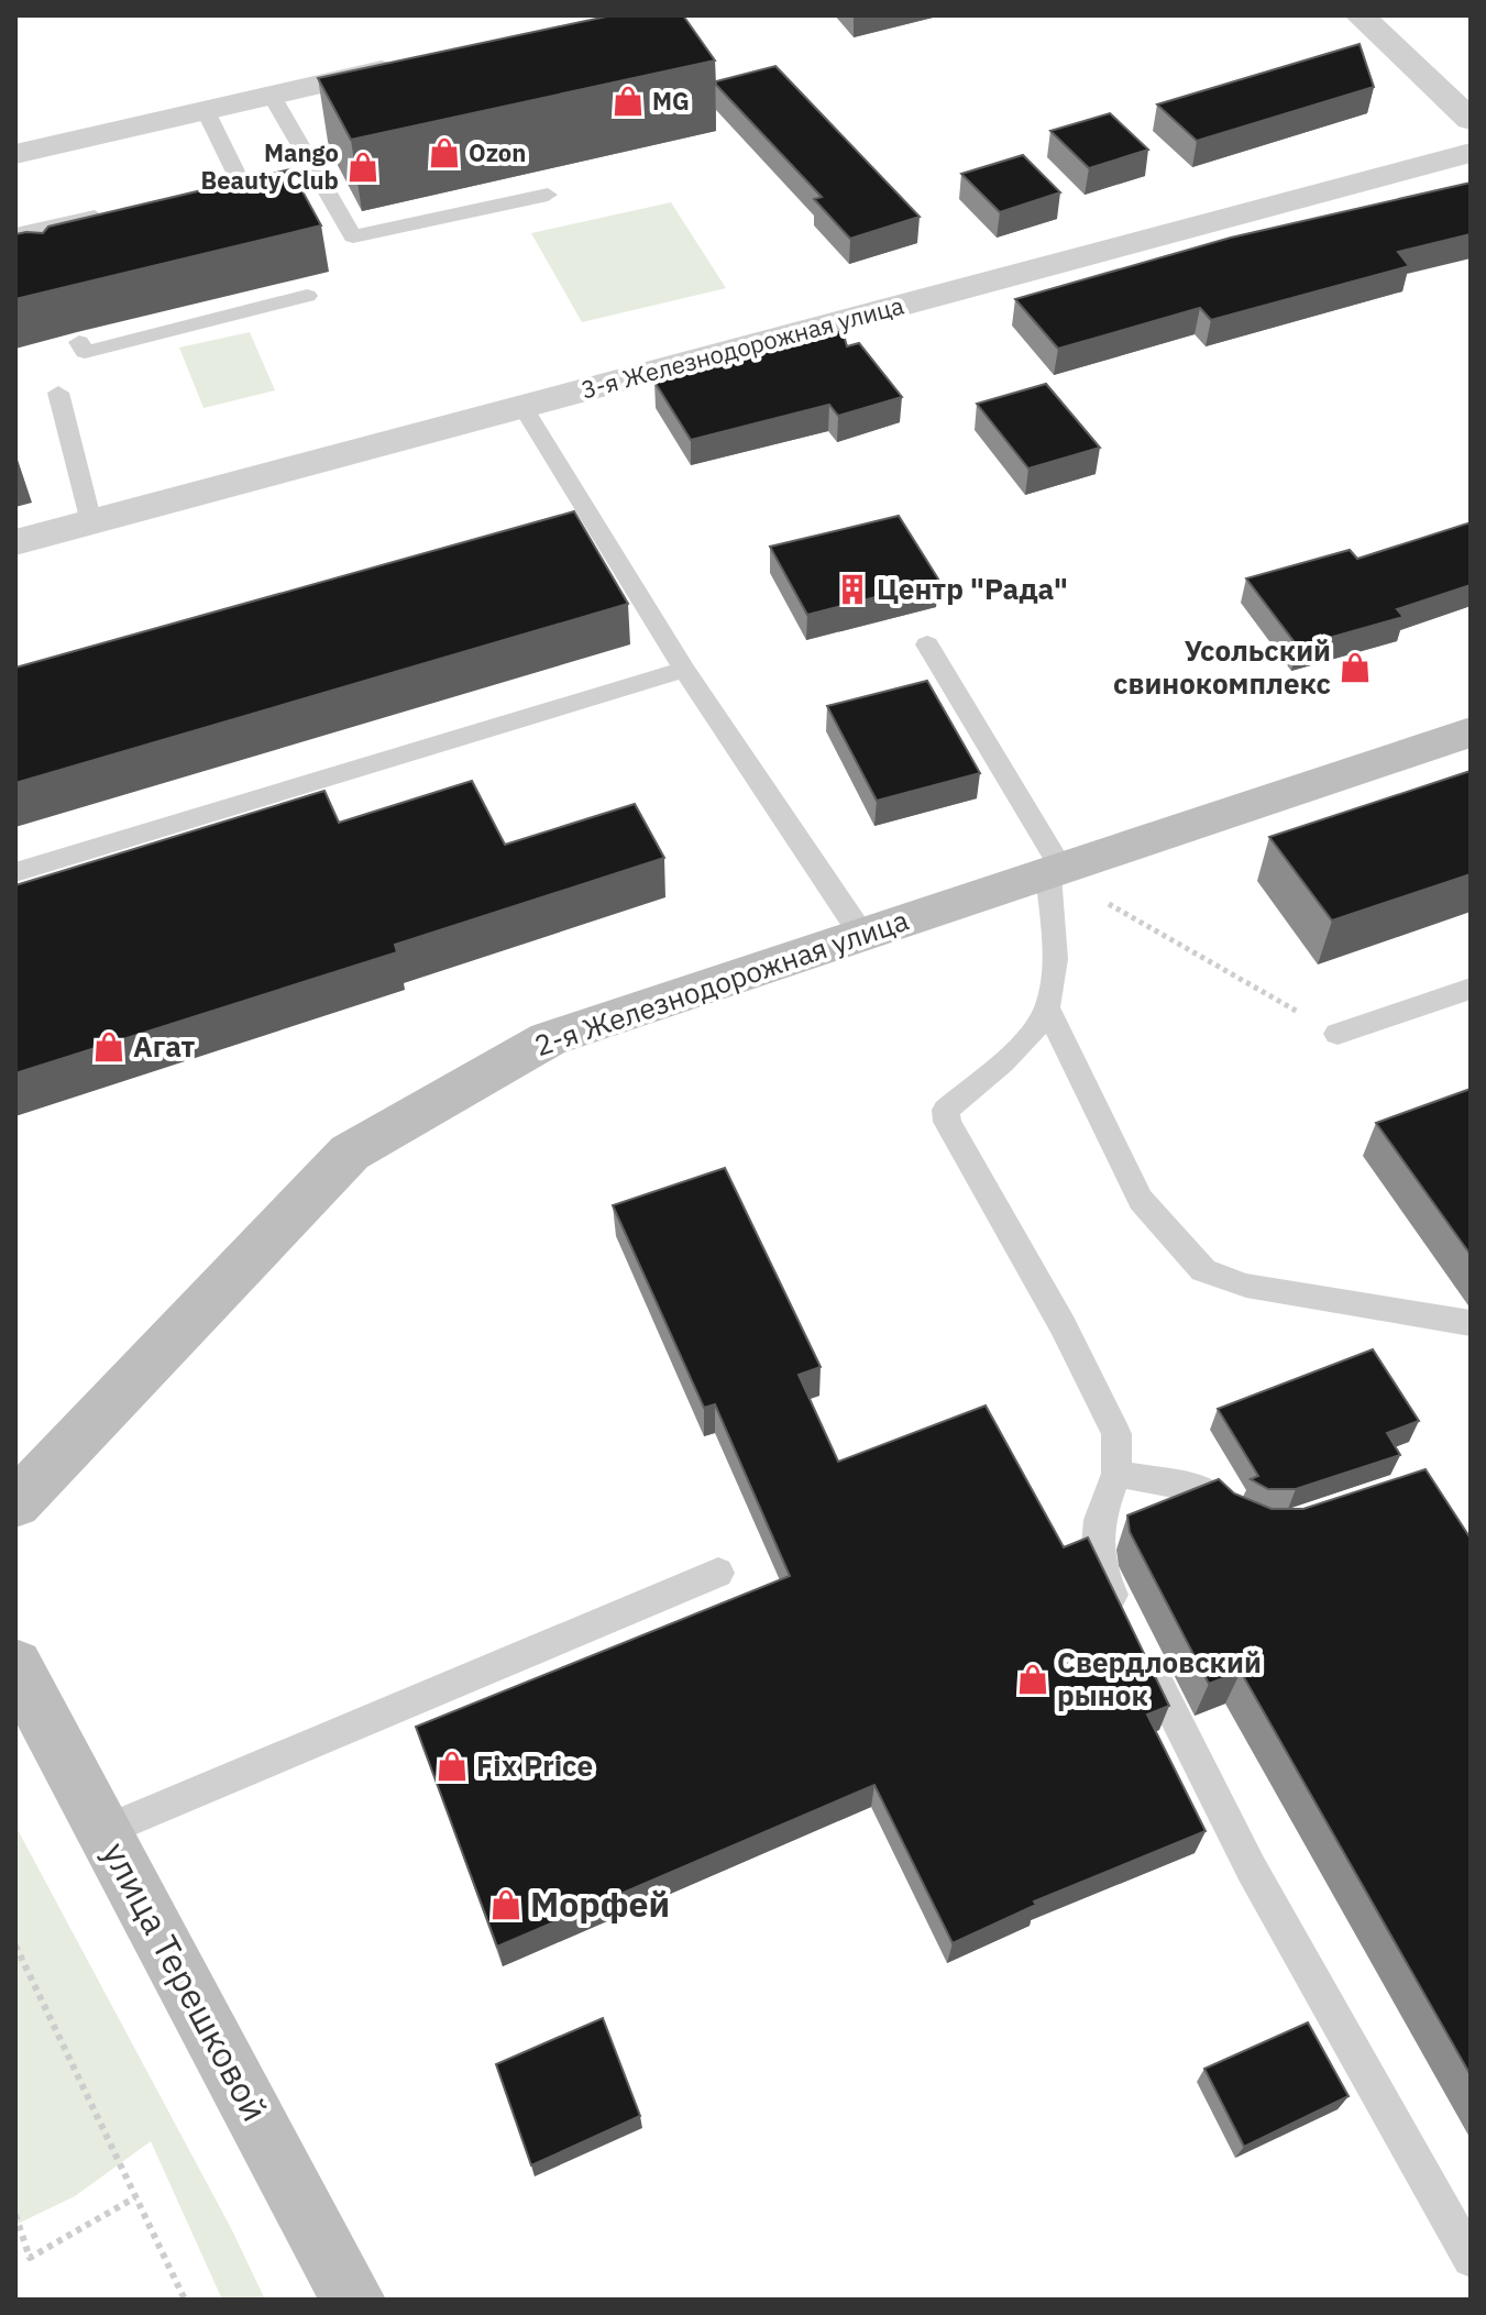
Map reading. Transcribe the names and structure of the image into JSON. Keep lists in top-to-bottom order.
{
  "streets": {
    "main road": ["2-я Железнодорожная улица", "улица Терешковой"],
    "street": ["3-я Железнодорожная улица"]
  },
  "places": {
    "shop": [
      "MG",
      "Ozon",
      "Mango Beauty Club",
      "Усольский свинокомплекс",
      "Агат",
      "Свердловский рынок",
      "Fix Price",
      "Морфей"
    ],
    "building": ["Центр \"Рада\""]
  }
}
